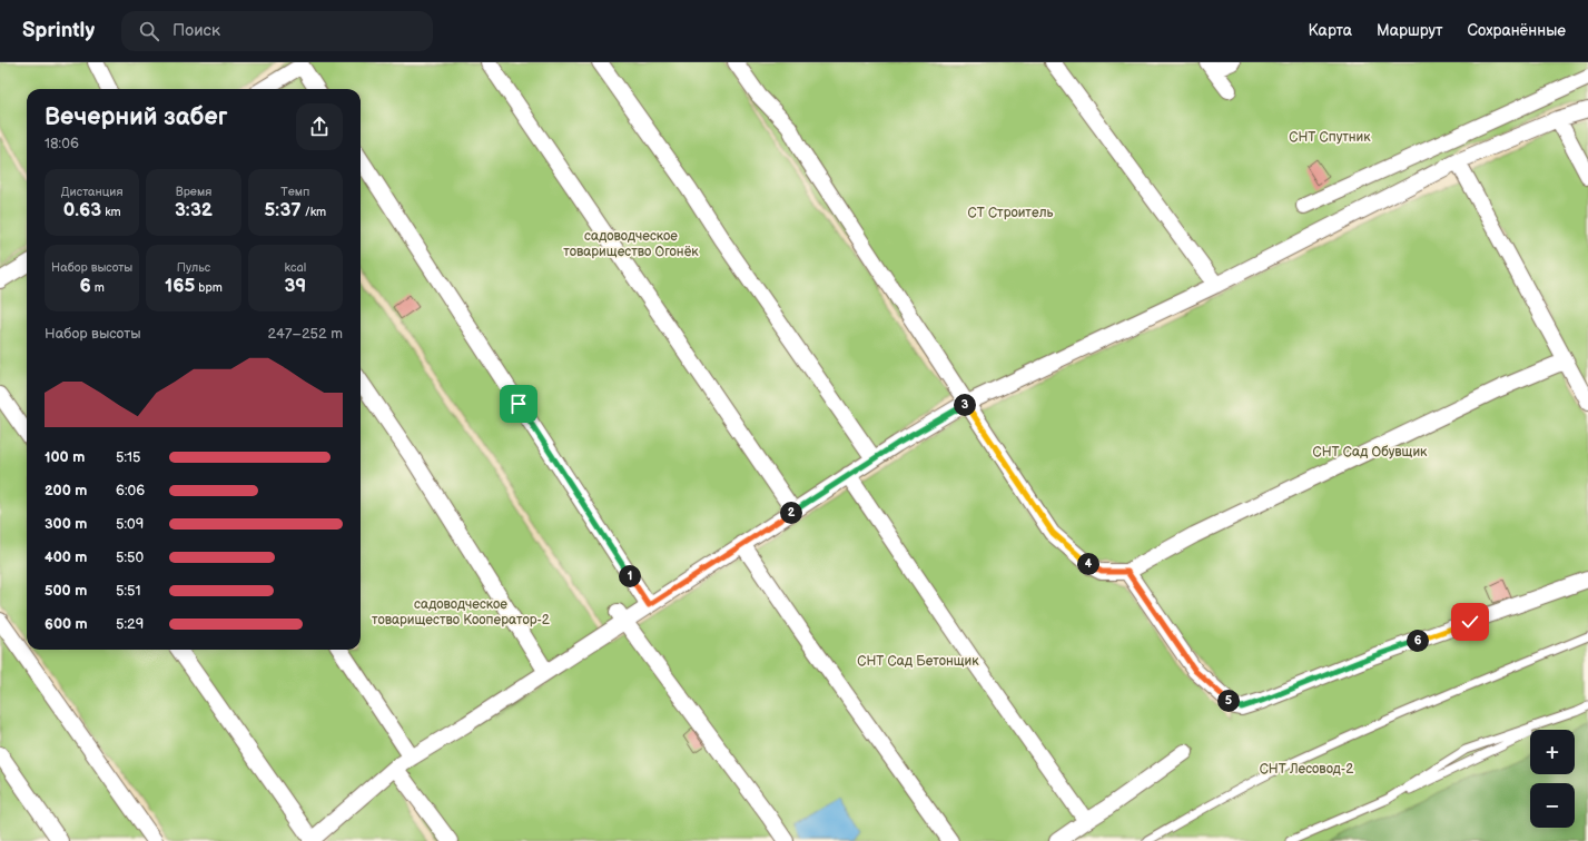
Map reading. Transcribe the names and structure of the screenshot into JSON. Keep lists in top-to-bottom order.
{
  "parks": [
    "СНТ Спутник",
    "СТ Строитель",
    "садоводческое товарищество Огонёк",
    "СНТ Сад Обувщик",
    "садоводческое товарищество Кооператор-2",
    "СНТ Сад Бетонщик",
    "СНТ Лесовод-2"
  ],
  "page": {
    "header": "Sprintly",
    "search": "Поиск",
    "nav": ["Карта", "Маршрут", "Сохранённые"],
    "heading": ["Вечерний забег", "18:06"],
    "stats": [
      ["Дистанция", "0.63 km"],
      ["Время", "3:32"],
      ["Темп", "5:37 /km"],
      ["Набор высоты", "6 m"],
      ["Пульс", "165 bpm"],
      ["kcal", "39"]
    ],
    "chart": ["Набор высоты", "247–252 m"],
    "pins": [
      "3",
      "2",
      "4",
      "1",
      "6",
      "5"
    ],
    "list": [
      {
        "name": "100 m",
        "note": "5:15"
      },
      {
        "name": "200 m",
        "note": "6:06"
      },
      {
        "name": "300 m",
        "note": "5:09"
      },
      {
        "name": "400 m",
        "note": "5:50"
      },
      {
        "name": "500 m",
        "note": "5:51"
      },
      {
        "name": "600 m",
        "note": "5:29"
      }
    ],
    "map_buttons": ["+", "−"]
  }
}
